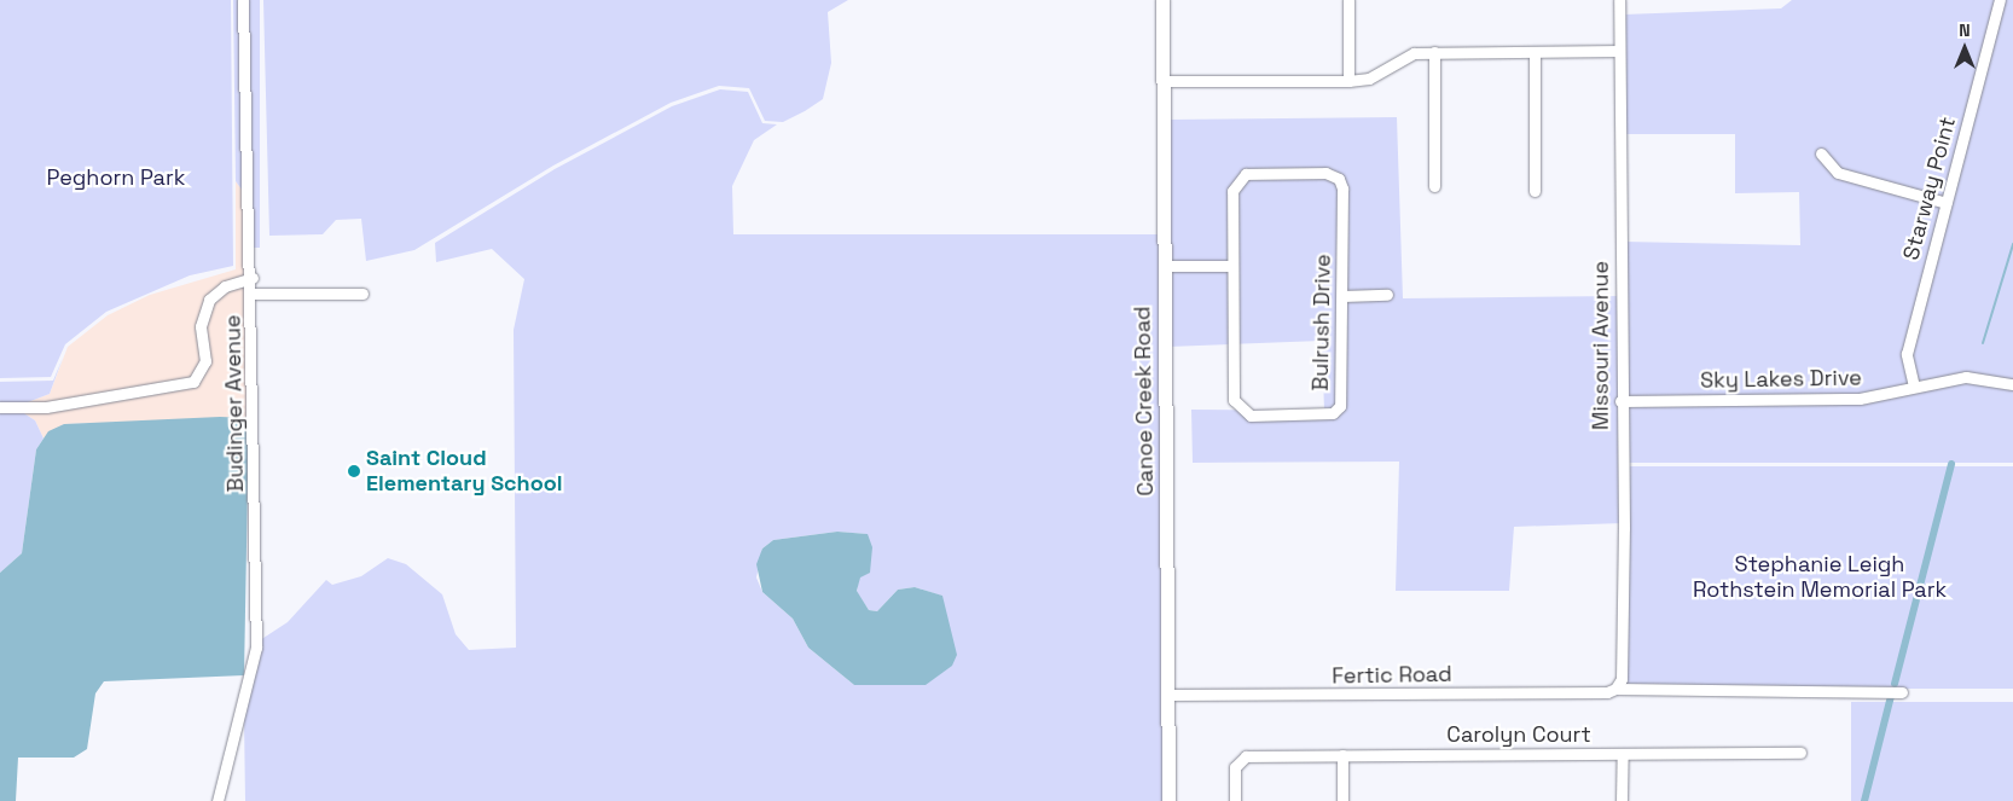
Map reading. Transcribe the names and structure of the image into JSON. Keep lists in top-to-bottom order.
{
  "streets": {
    "main road": ["Canoe Creek Road"],
    "street": [
      "Starway Point",
      "Bulrush Drive",
      "Missouri Avenue",
      "Sky Lakes Drive",
      "Budinger Avenue",
      "Fertic Road",
      "Carolyn Court"
    ]
  },
  "crossings": [
    ["Starway Point", "Sky Lakes Drive"],
    ["Missouri Avenue", "Sky Lakes Drive"],
    ["Missouri Avenue", "Fertic Road"],
    ["Canoe Creek Road", "Fertic Road"]
  ],
  "parks": ["Peghorn Park", "Stephanie Leigh Rothstein Memorial Park"],
  "places": ["Saint Cloud Elementary School"],
  "north": "top"
}
